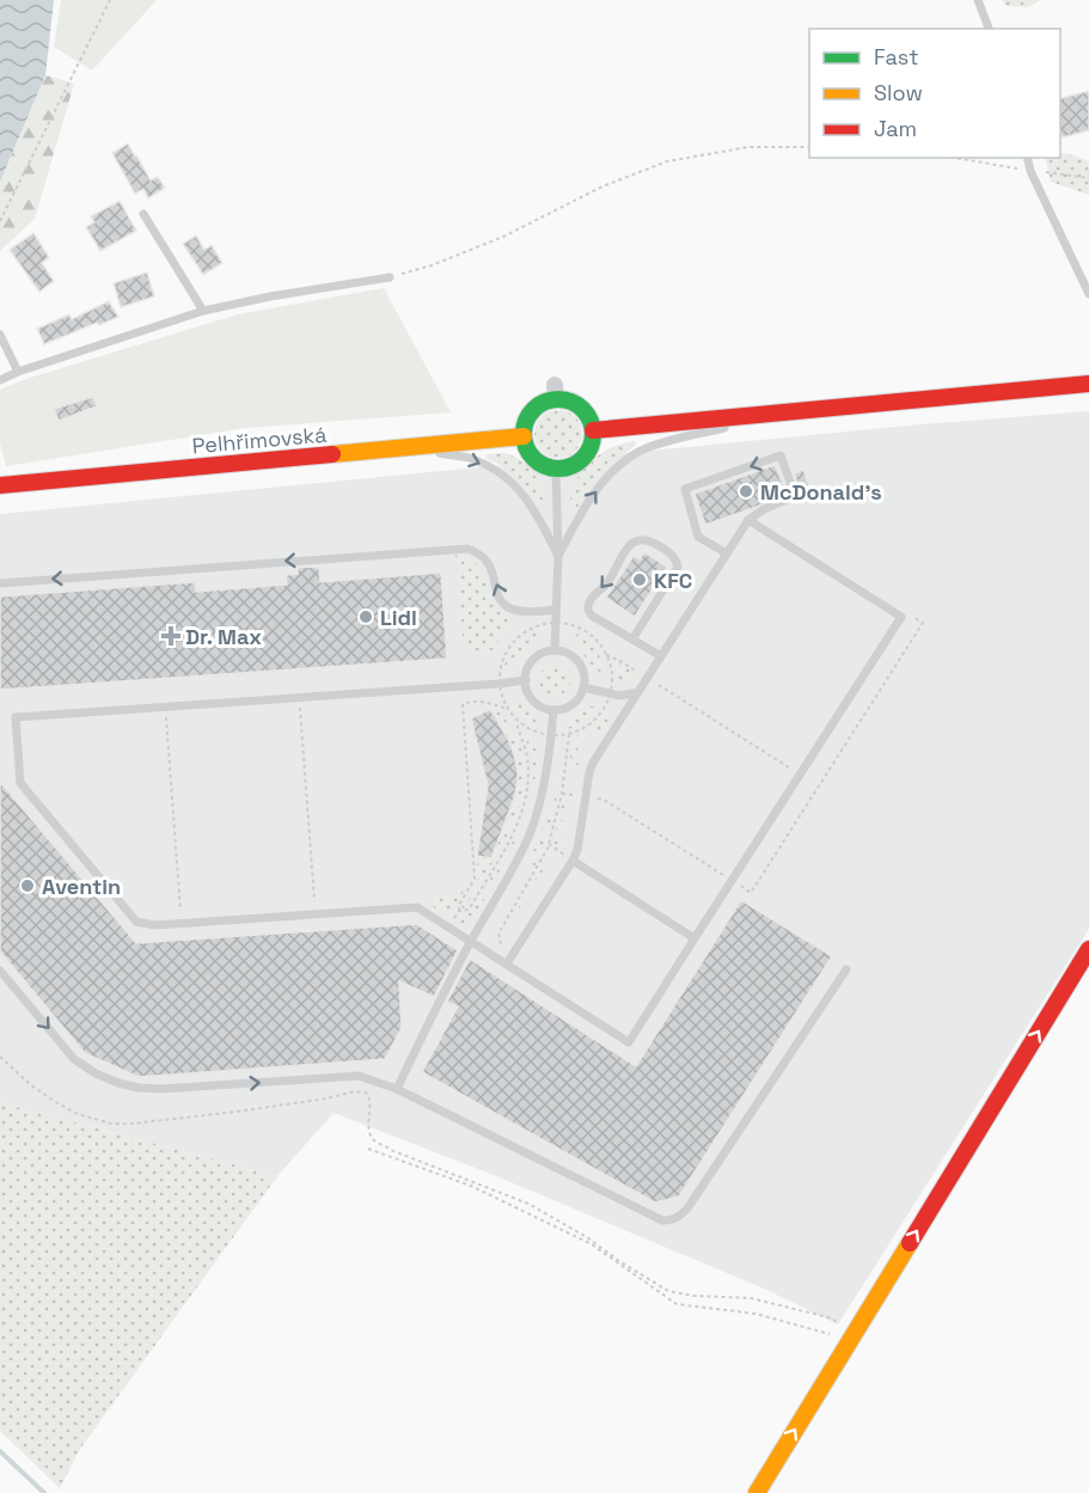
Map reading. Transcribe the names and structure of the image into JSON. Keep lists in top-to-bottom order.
{
  "streets": {
    "main road": ["Pelhřimovská"]
  },
  "places": {
    "other": [
      "McDonald's",
      "KFC",
      "Lidl",
      "Aventin"
    ],
    "health": ["Dr. Max"]
  },
  "legend": ["Fast", "Slow", "Jam"]
}
